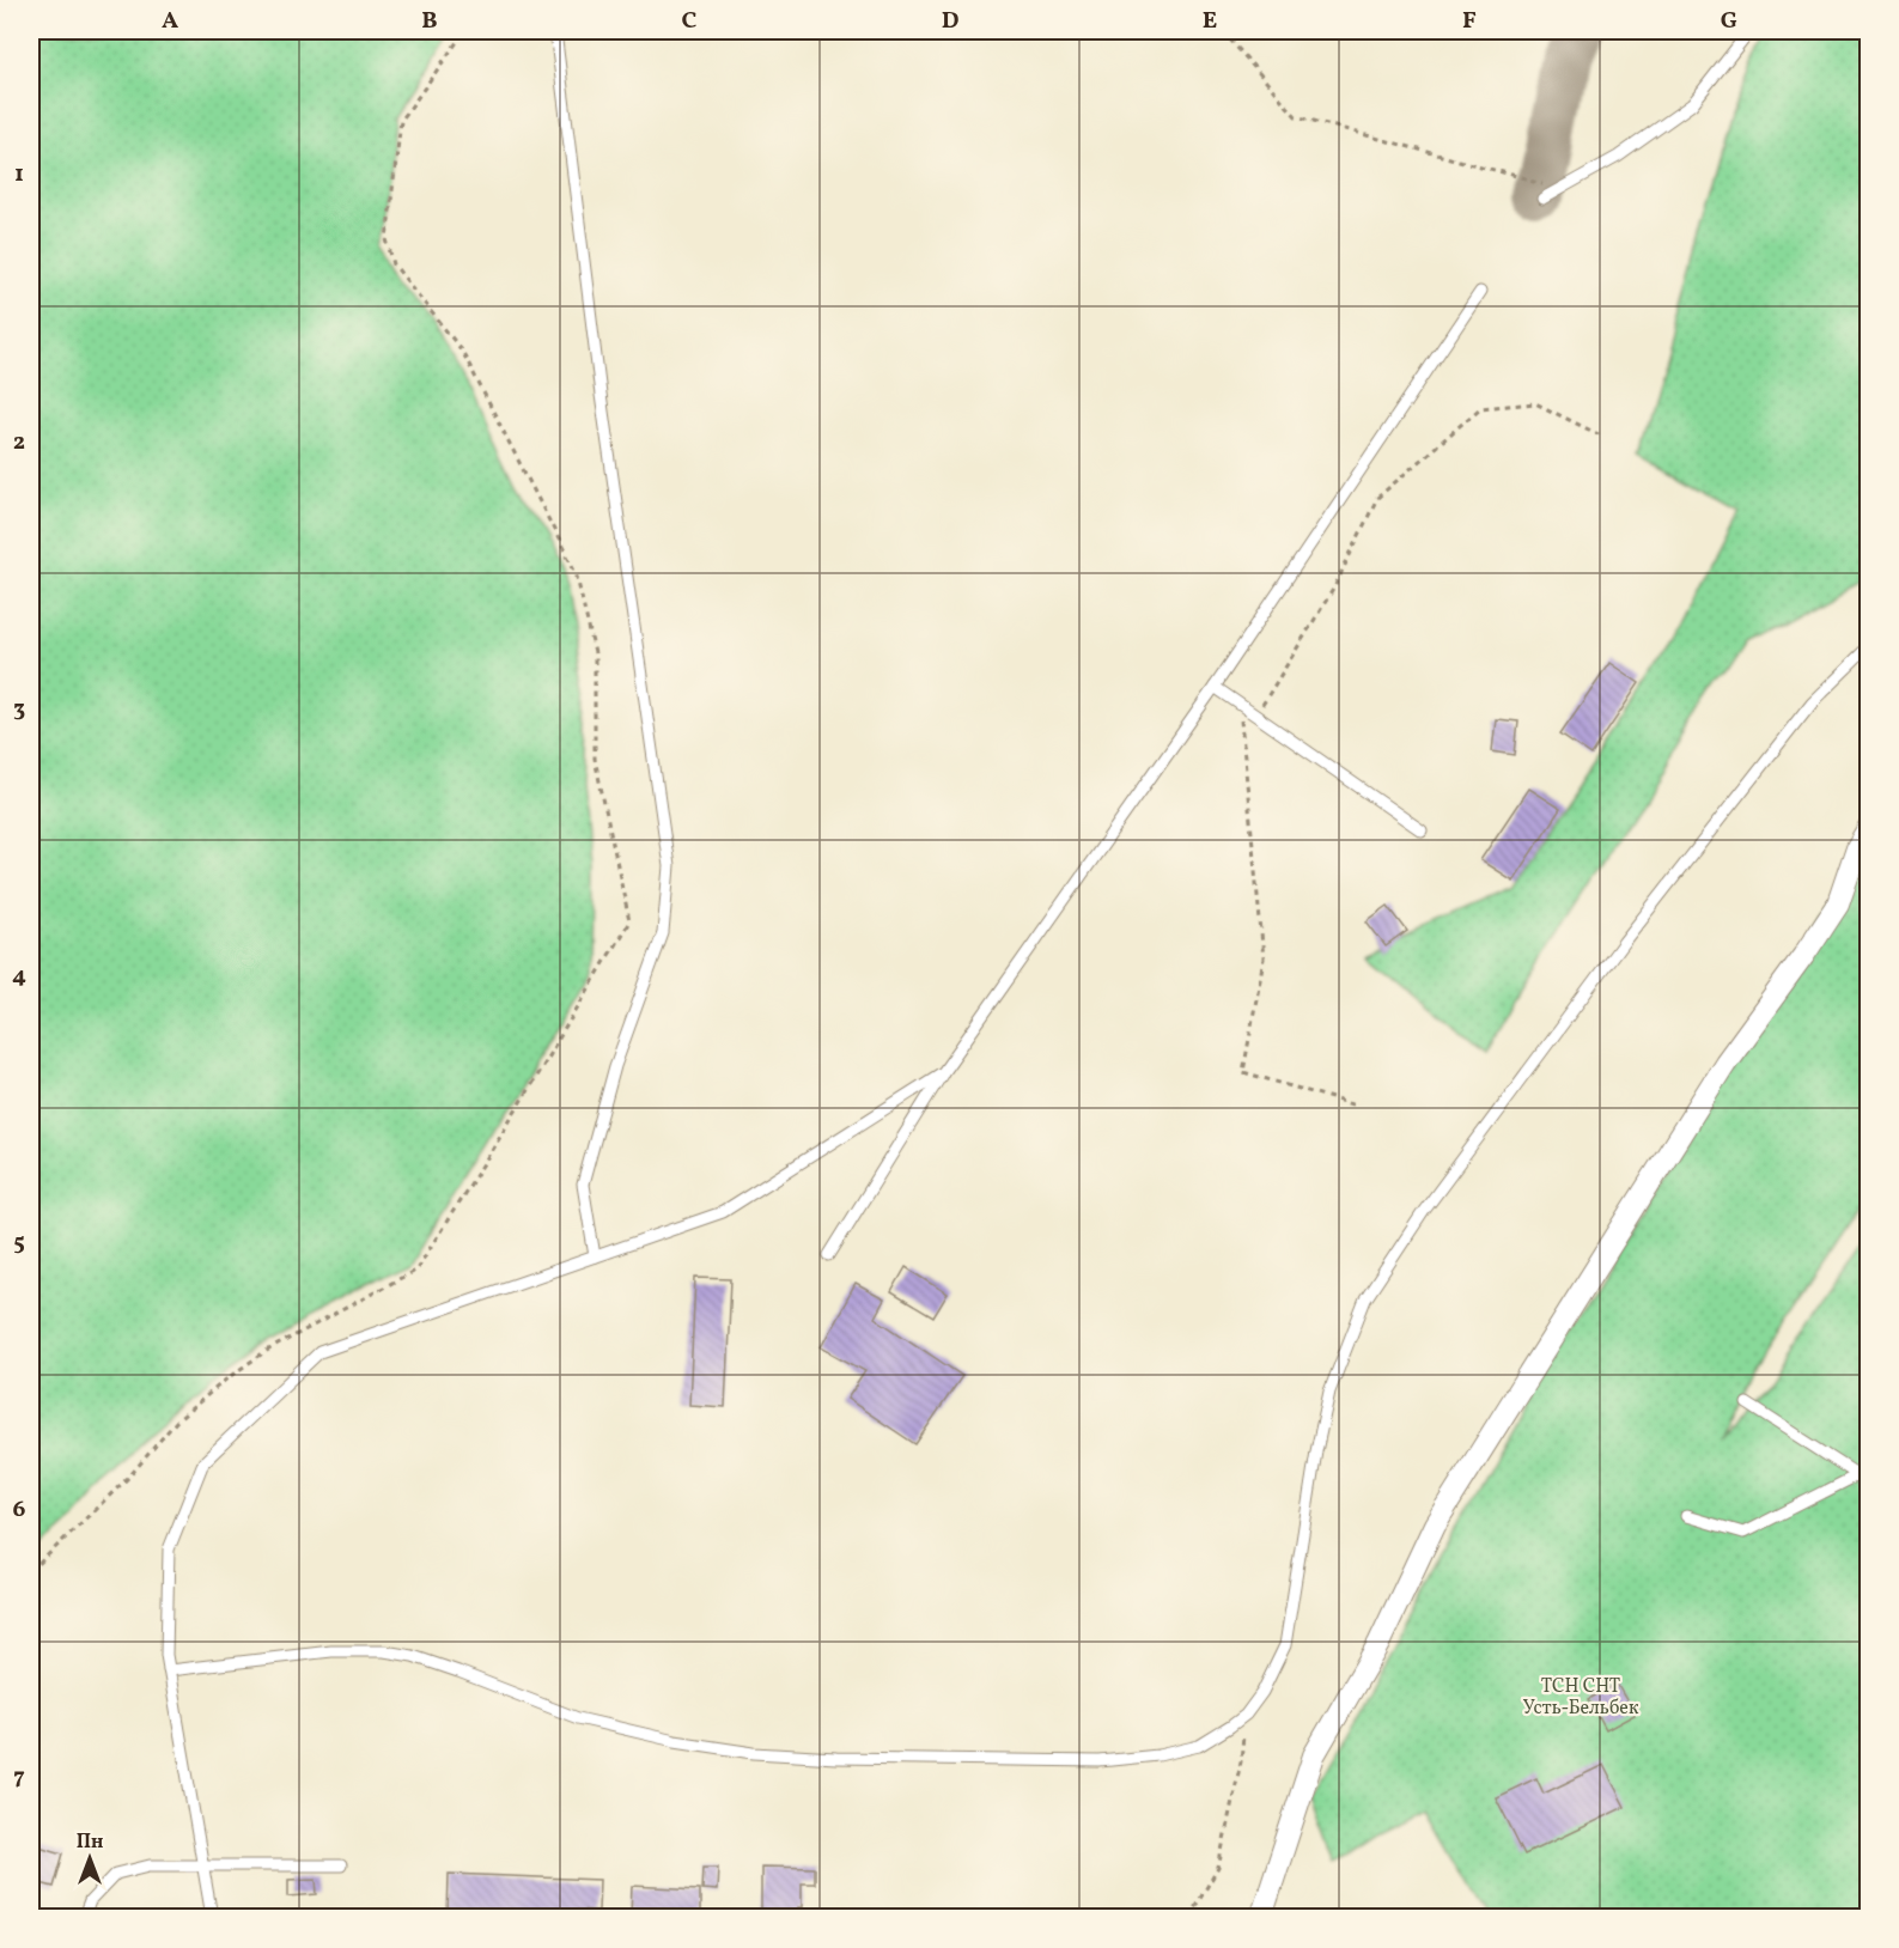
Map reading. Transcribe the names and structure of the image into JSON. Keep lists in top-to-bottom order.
{
  "parks": ["ТСН СНТ Усть-Бельбек"],
  "north": "top",
  "grid": {
    "columns": [
      "A",
      "B",
      "C",
      "D",
      "E",
      "F",
      "G"
    ],
    "rows": [
      "1",
      "2",
      "3",
      "4",
      "5",
      "6",
      "7"
    ]
  }
}
